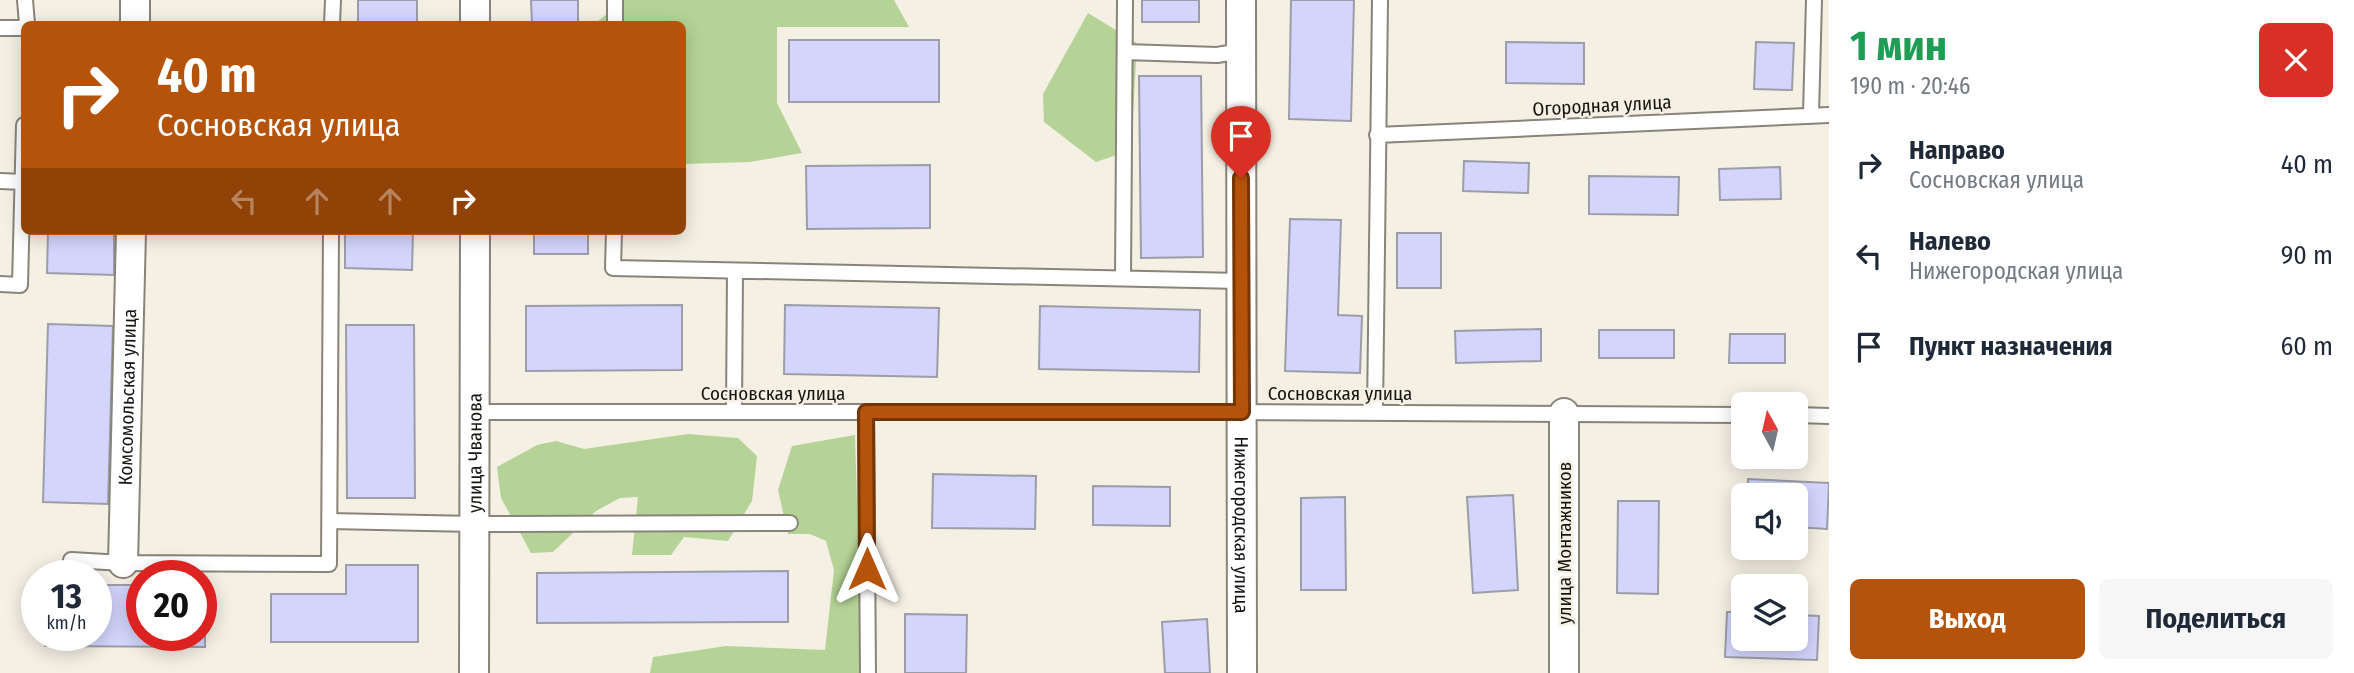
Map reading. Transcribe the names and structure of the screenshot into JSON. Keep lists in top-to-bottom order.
{
  "streets": {
    "street": [
      "Комсомольская улица",
      "улица Чванова",
      "Нижегородская улица",
      "улица Монтажников"
    ],
    "lane": ["Огородная улица", "Сосновская улица"]
  },
  "crossings": [
    ["Сосновская улица", "улица Чванова"],
    ["Сосновская улица", "Нижегородская улица"],
    ["Сосновская улица", "улица Монтажников"]
  ],
  "north": "top",
  "page": {
    "heading": ["1 мин", "190 m · 20:46"],
    "turn": ["40 m", "Сосновская улица"],
    "list": [
      {
        "name": "Направо",
        "note": "Сосновская улица",
        "value": "40 m"
      },
      {
        "name": "Налево",
        "note": "Нижегородская улица",
        "value": "90 m"
      },
      {
        "name": "Пункт назначения",
        "value": "60 m"
      }
    ],
    "speed": "13 km/h",
    "limit": "20",
    "buttons": ["Выход", "Поделиться"]
  }
}
